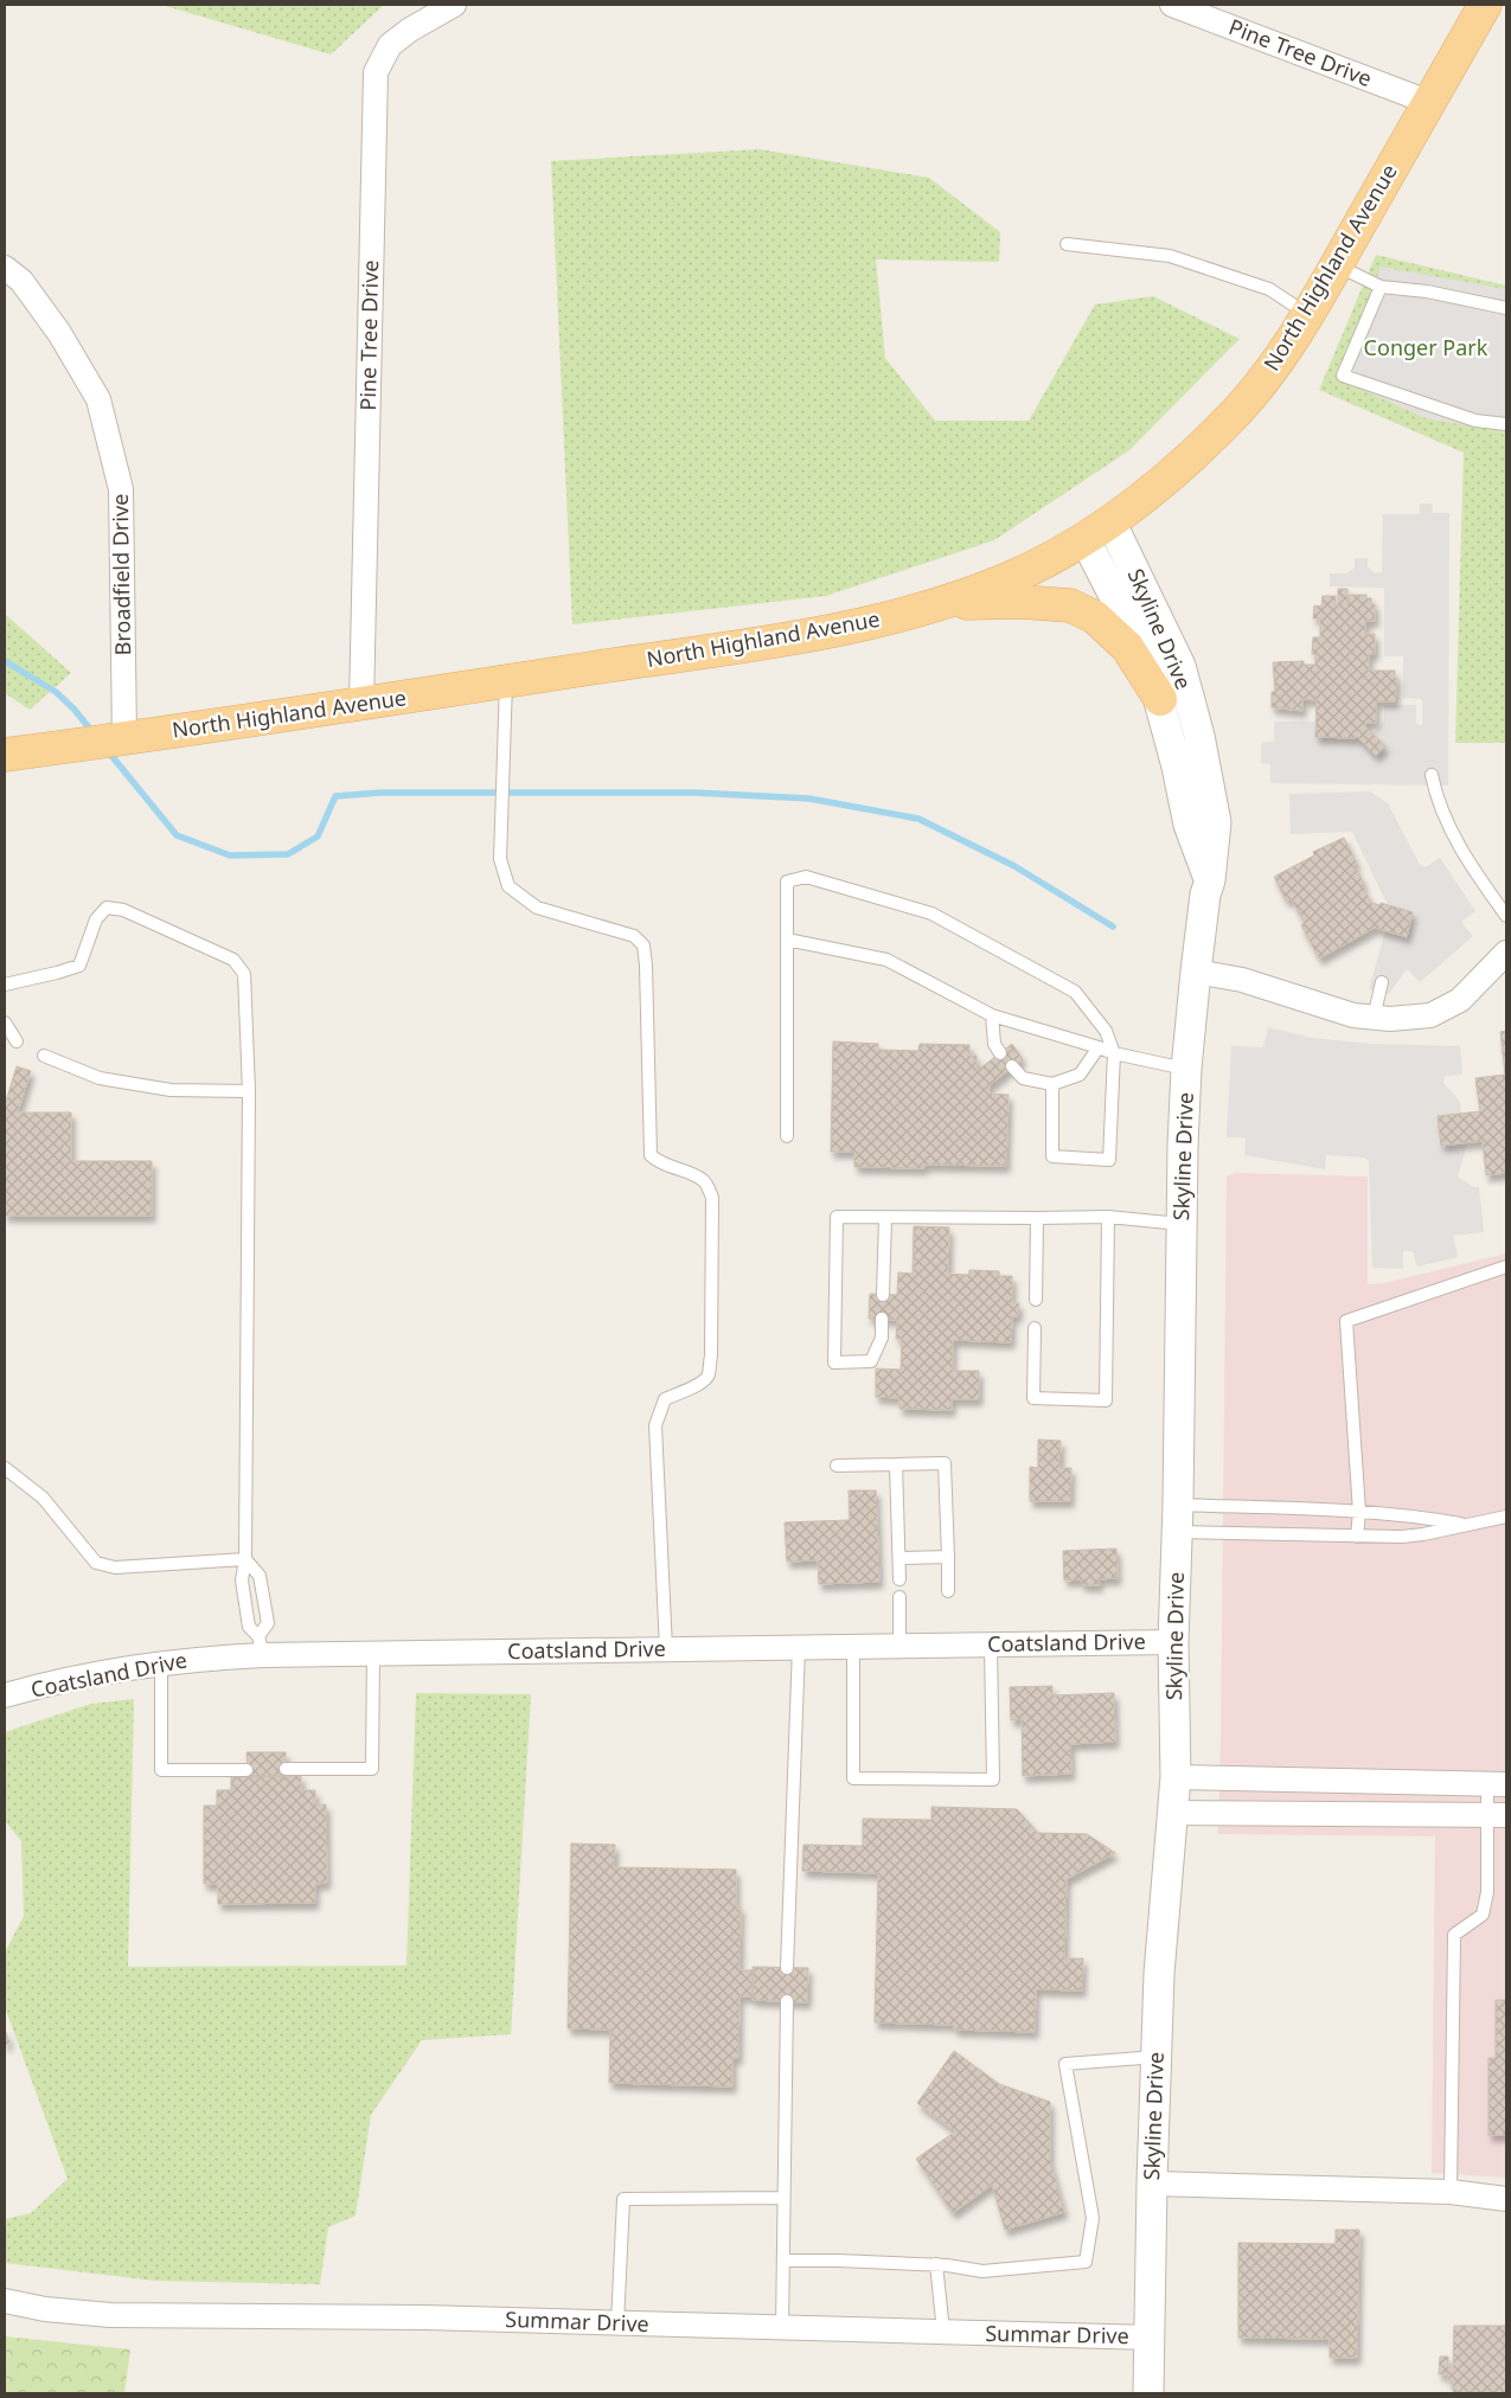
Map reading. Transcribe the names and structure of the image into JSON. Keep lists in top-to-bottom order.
{
  "streets": {
    "main road": ["North Highland Avenue"],
    "street": [
      "Pine Tree Drive",
      "Broadfield Drive",
      "Skyline Drive",
      "Coatsland Drive",
      "Summar Drive"
    ]
  },
  "crossings": [
    ["Pine Tree Drive", "North Highland Avenue"],
    ["North Highland Avenue", "Broadfield Drive"],
    ["North Highland Avenue", "Skyline Drive"],
    ["Skyline Drive", "Coatsland Drive"],
    ["Skyline Drive", "Summar Drive"]
  ],
  "parks": ["Conger Park"]
}
